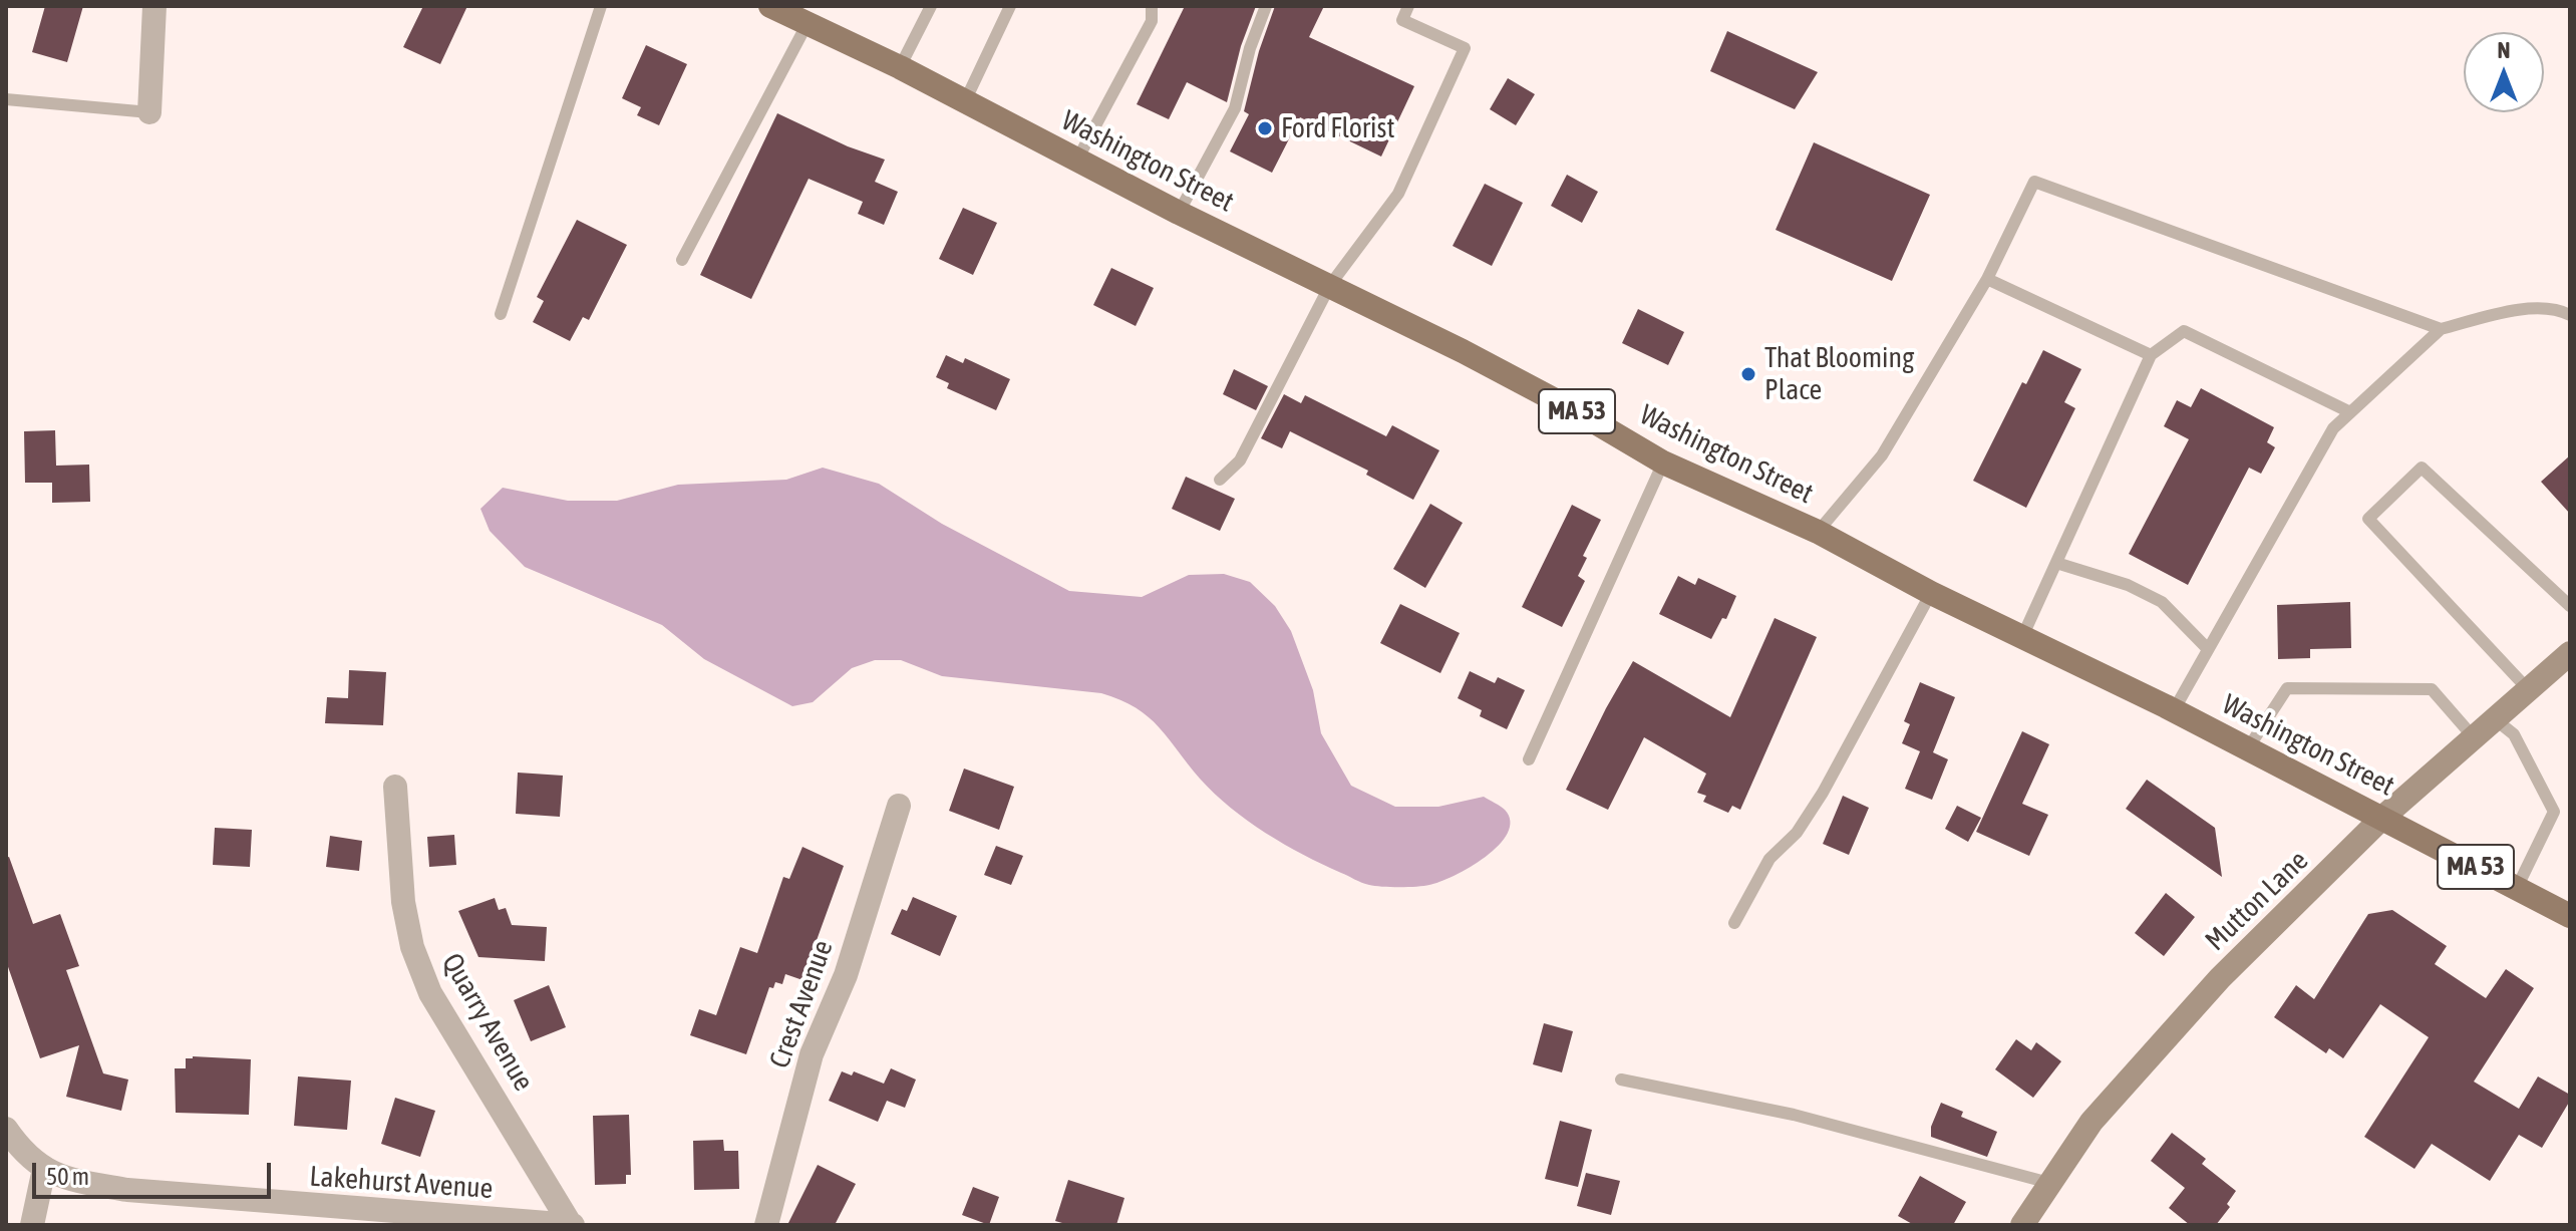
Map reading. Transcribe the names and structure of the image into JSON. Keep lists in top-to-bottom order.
{
  "streets": {
    "main road": ["Washington Street", "MA 53"],
    "street": [
      "Mutton Lane",
      "Crest Avenue",
      "Quarry Avenue",
      "Lakehurst Avenue"
    ]
  },
  "crossings": [
    ["Washington Street", "Mutton Lane"],
    ["Quarry Avenue", "Lakehurst Avenue"]
  ],
  "places": ["Ford Florist", "That Blooming Place"],
  "scale_bar": "50 m",
  "north": "top"
}
